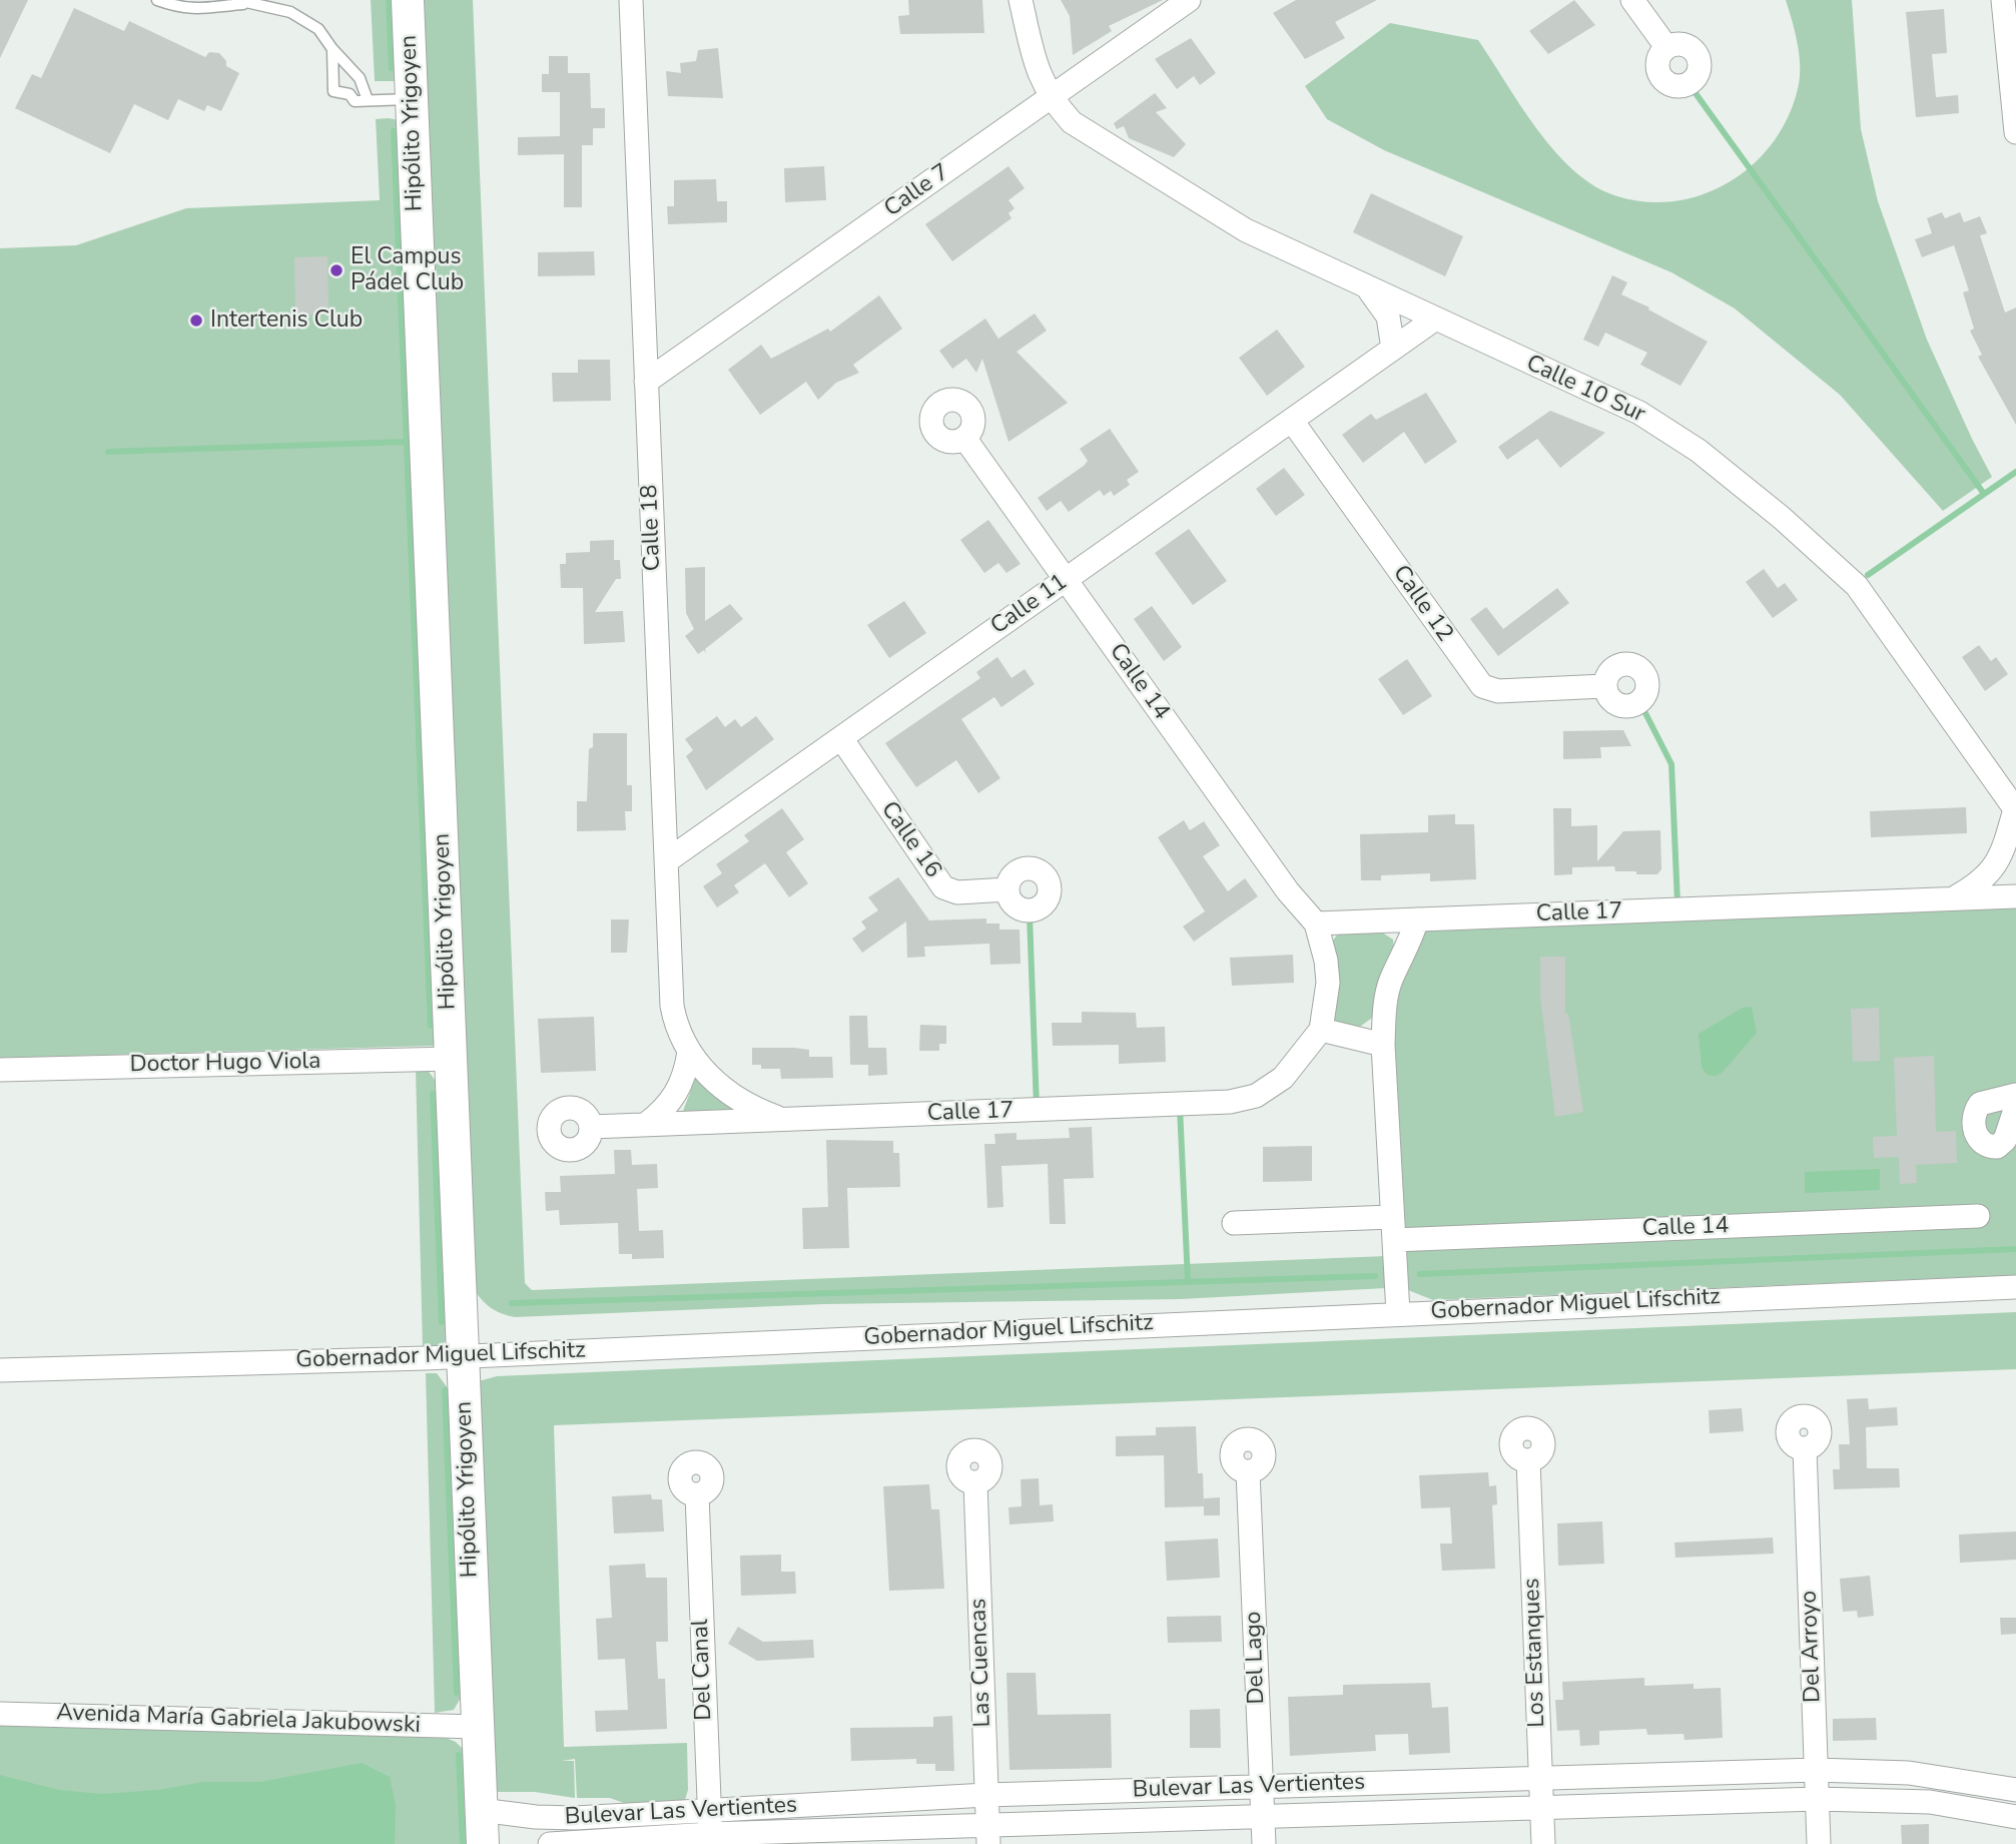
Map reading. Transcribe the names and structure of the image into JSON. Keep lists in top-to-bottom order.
{
  "streets": {
    "main road": ["Hipólito Yrigoyen"],
    "street": [
      "Calle 7",
      "Calle 10 Sur",
      "Calle 18",
      "Calle 12",
      "Calle 11",
      "Calle 14",
      "Calle 16",
      "Calle 17",
      "Doctor Hugo Viola",
      "Gobernador Miguel Lifschitz",
      "Del Arroyo",
      "Los Estanques",
      "Del Lago",
      "Las Cuencas",
      "Del Canal",
      "Avenida María Gabriela Jakubowski",
      "Bulevar Las Vertientes"
    ]
  },
  "crossings": [
    ["Hipólito Yrigoyen", "Doctor Hugo Viola"],
    ["Hipólito Yrigoyen", "Gobernador Miguel Lifschitz"],
    ["Hipólito Yrigoyen", "Avenida María Gabriela Jakubowski"],
    ["Hipólito Yrigoyen", "Bulevar Las Vertientes"],
    ["Calle 7", "Calle 10 Sur"],
    ["Calle 7", "Calle 18"],
    ["Calle 10 Sur", "Calle 11"],
    ["Calle 10 Sur", "Calle 17"],
    ["Calle 18", "Calle 11"],
    ["Calle 18", "Calle 17"],
    ["Calle 12", "Calle 11"],
    ["Calle 11", "Calle 14"],
    ["Calle 11", "Calle 16"],
    ["Calle 14", "Calle 17"],
    ["Del Arroyo", "Bulevar Las Vertientes"],
    ["Los Estanques", "Bulevar Las Vertientes"],
    ["Del Lago", "Bulevar Las Vertientes"],
    ["Las Cuencas", "Bulevar Las Vertientes"],
    ["Del Canal", "Bulevar Las Vertientes"]
  ],
  "places": ["El Campus Pádel Club", "Intertenis Club"]
}
